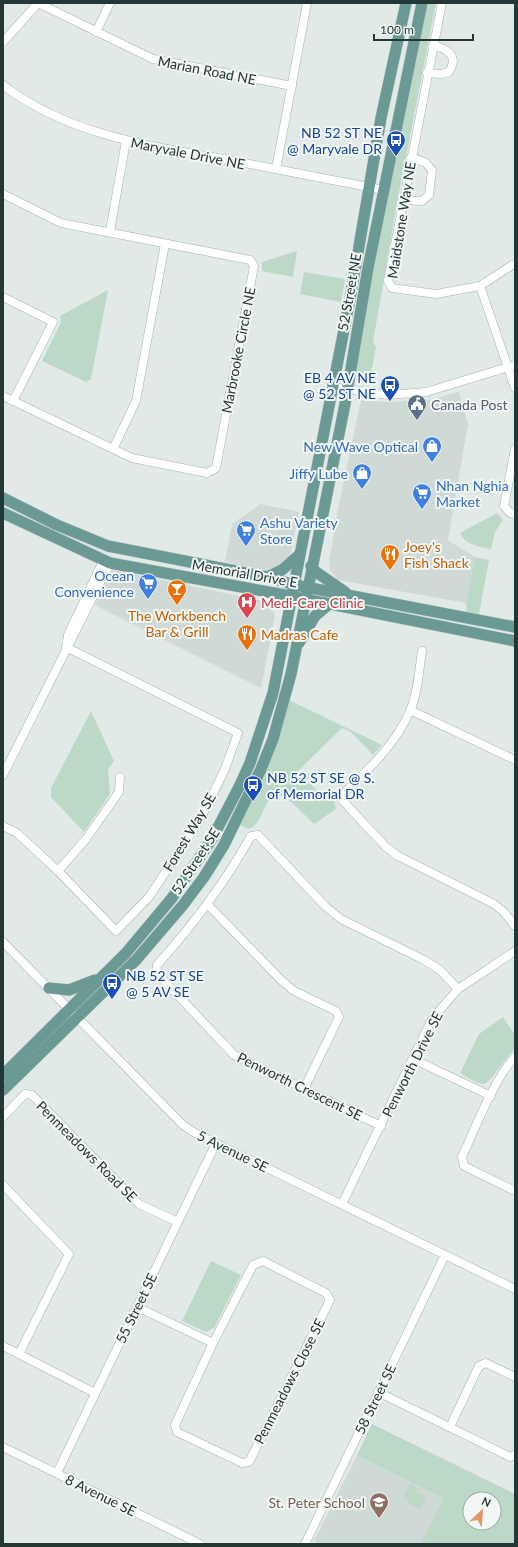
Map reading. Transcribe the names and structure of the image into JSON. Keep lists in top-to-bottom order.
{
  "streets": {
    "main road": ["52 Street NE", "Memorial Drive E", "52 Street SE"],
    "street": [
      "Marian Road NE",
      "Maryvale Drive NE",
      "Maidstone Way NE",
      "Marbrooke Circle NE",
      "Forest Way SE",
      "Penworth Drive SE",
      "Penworth Crescent SE",
      "Penmeadows Road SE",
      "5 Avenue SE",
      "55 Street SE",
      "Penmeadows Close SE",
      "58 Street SE",
      "8 Avenue SE"
    ]
  },
  "crossings": [
    ["Maryvale Drive NE", "52 Street NE"],
    ["52 Street NE", "Memorial Drive E"],
    ["52 Street NE", "52 Street SE"],
    ["Memorial Drive E", "52 Street SE"],
    ["52 Street SE", "5 Avenue SE"],
    ["Penworth Drive SE", "Penworth Crescent SE"],
    ["Penworth Drive SE", "5 Avenue SE"],
    ["Penmeadows Road SE", "55 Street SE"],
    ["5 Avenue SE", "55 Street SE"],
    ["5 Avenue SE", "58 Street SE"],
    ["55 Street SE", "8 Avenue SE"]
  ],
  "places": {
    "bus stop": [
      "NB 52 ST NE @ Maryvale DR",
      "EB 4 AV NE @ 52 ST NE",
      "NB 52 ST SE @ S. of Memorial DR",
      "NB 52 ST SE @ 5 AV SE"
    ],
    "public building": ["Canada Post"],
    "shop": ["New Wave Optical", "Jiffy Lube"],
    "supermarket": ["Nhan Nghia Market", "Ashu Variety Store", "Ocean Convenience"],
    "restaurant": ["Joey's Fish Shack", "Madras Cafe"],
    "bar": ["The Workbench Bar & Grill"],
    "hospital": ["Medi-Care Clinic"],
    "school or university": ["St. Peter School"]
  },
  "scale_bar": "100 m",
  "north": "top right"
}
